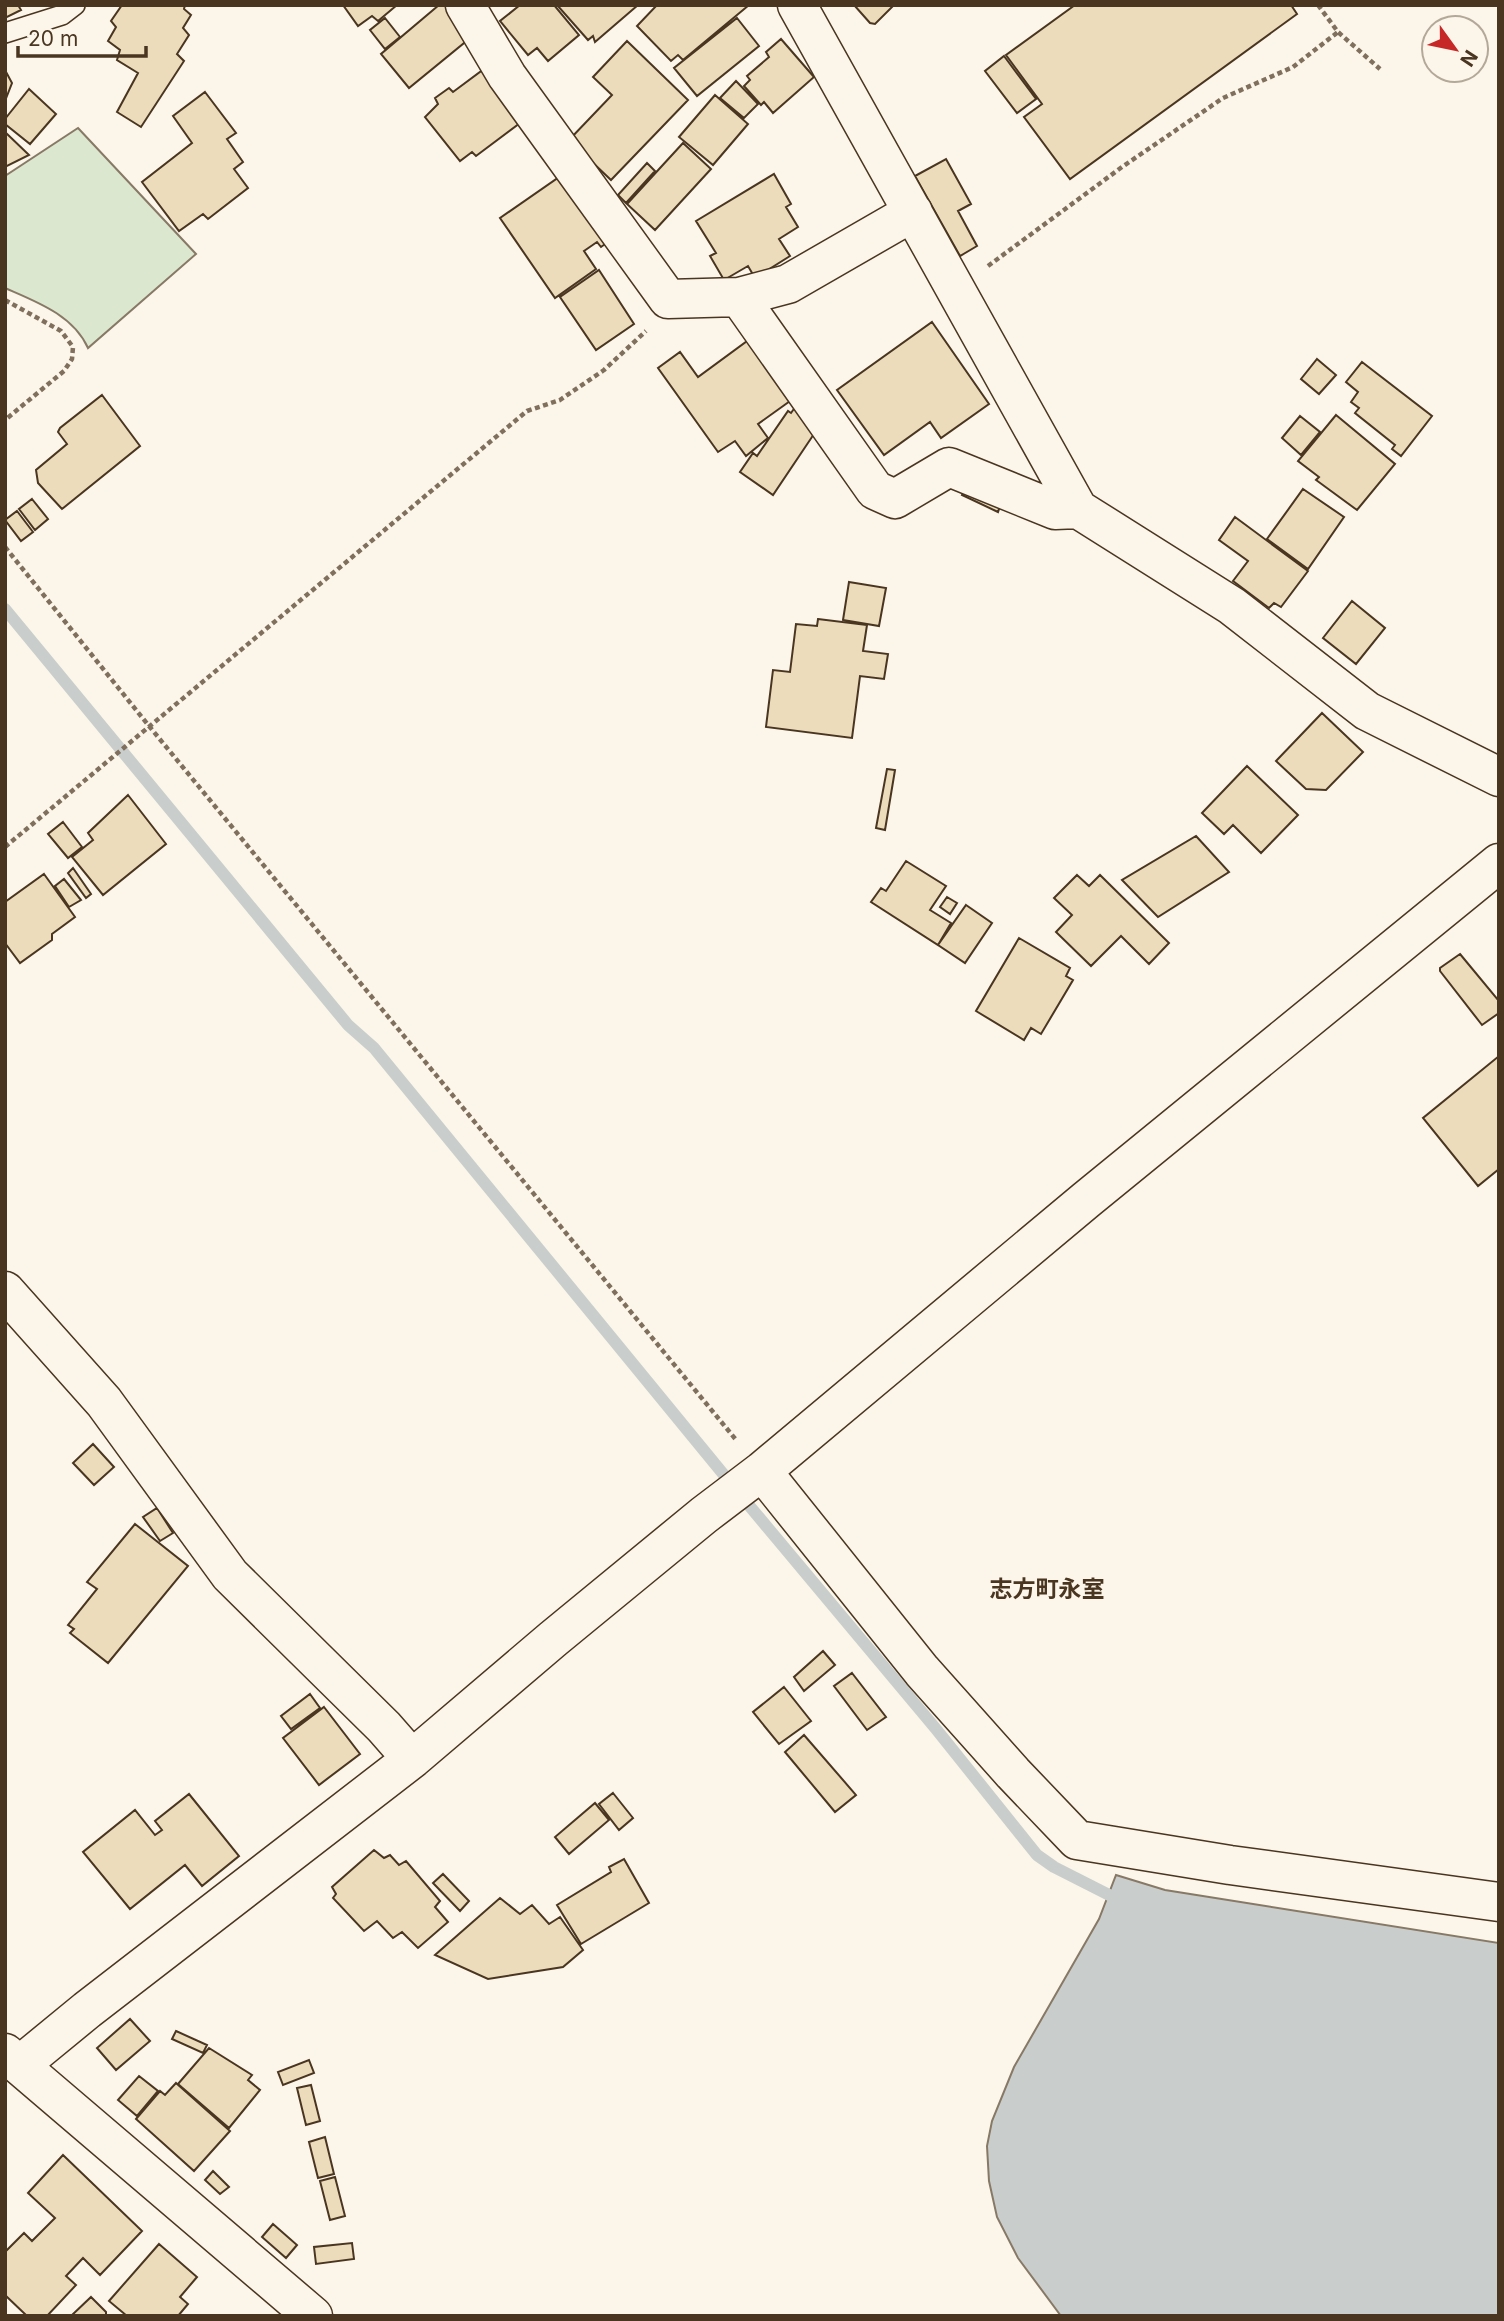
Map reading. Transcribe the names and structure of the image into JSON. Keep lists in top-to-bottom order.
{
  "districts": ["志方町永室"],
  "scale_bar": "20 m",
  "north": "bottom right"
}
